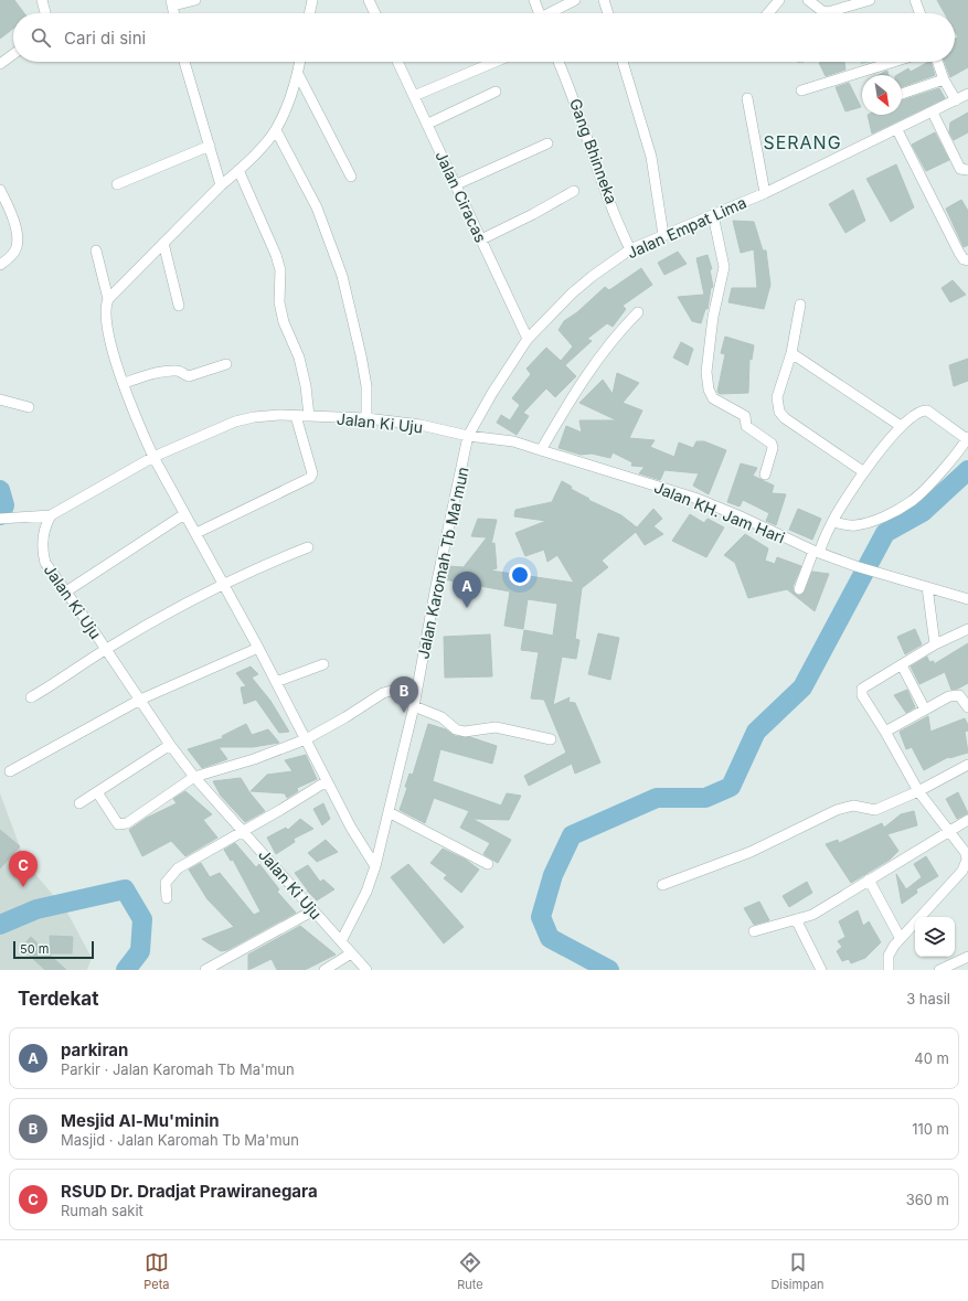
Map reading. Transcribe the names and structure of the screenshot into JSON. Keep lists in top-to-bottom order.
{
  "streets": {
    "street": [
      "Gang Bhinneka",
      "Jalan Ciracas",
      "Jalan Empat Lima",
      "Jalan Ki Uju",
      "Jalan KH. Jam Hari",
      "Jalan Karomah Tb Ma'mun"
    ]
  },
  "crossings": [
    ["Gang Bhinneka", "Jalan Empat Lima"],
    ["Jalan Ciracas", "Jalan Empat Lima"],
    ["Jalan Empat Lima", "Jalan Ki Uju"],
    ["Jalan Empat Lima", "Jalan KH. Jam Hari"],
    ["Jalan Empat Lima", "Jalan Karomah Tb Ma'mun"],
    ["Jalan Ki Uju", "Jalan KH. Jam Hari"],
    ["Jalan Ki Uju", "Jalan Karomah Tb Ma'mun"],
    ["Jalan KH. Jam Hari", "Jalan Karomah Tb Ma'mun"]
  ],
  "districts": ["SERANG"],
  "scale_bar": "50 m",
  "north": "bottom right",
  "page": {
    "search": "Cari di sini",
    "pins": ["A", "B", "C"],
    "scale": "50 m",
    "heading": ["Terdekat", "3 hasil"],
    "list": [
      {
        "mark": "A",
        "name": "parkiran",
        "note": "Parkir · Jalan Karomah Tb Ma'mun",
        "value": "40 m"
      },
      {
        "mark": "B",
        "name": "Mesjid Al-Mu'minin",
        "note": "Masjid · Jalan Karomah Tb Ma'mun",
        "value": "110 m"
      },
      {
        "mark": "C",
        "name": "RSUD Dr. Dradjat Prawiranegara",
        "note": "Rumah sakit",
        "value": "360 m"
      }
    ],
    "nav": ["Peta", "Rute", "Disimpan"]
  }
}
